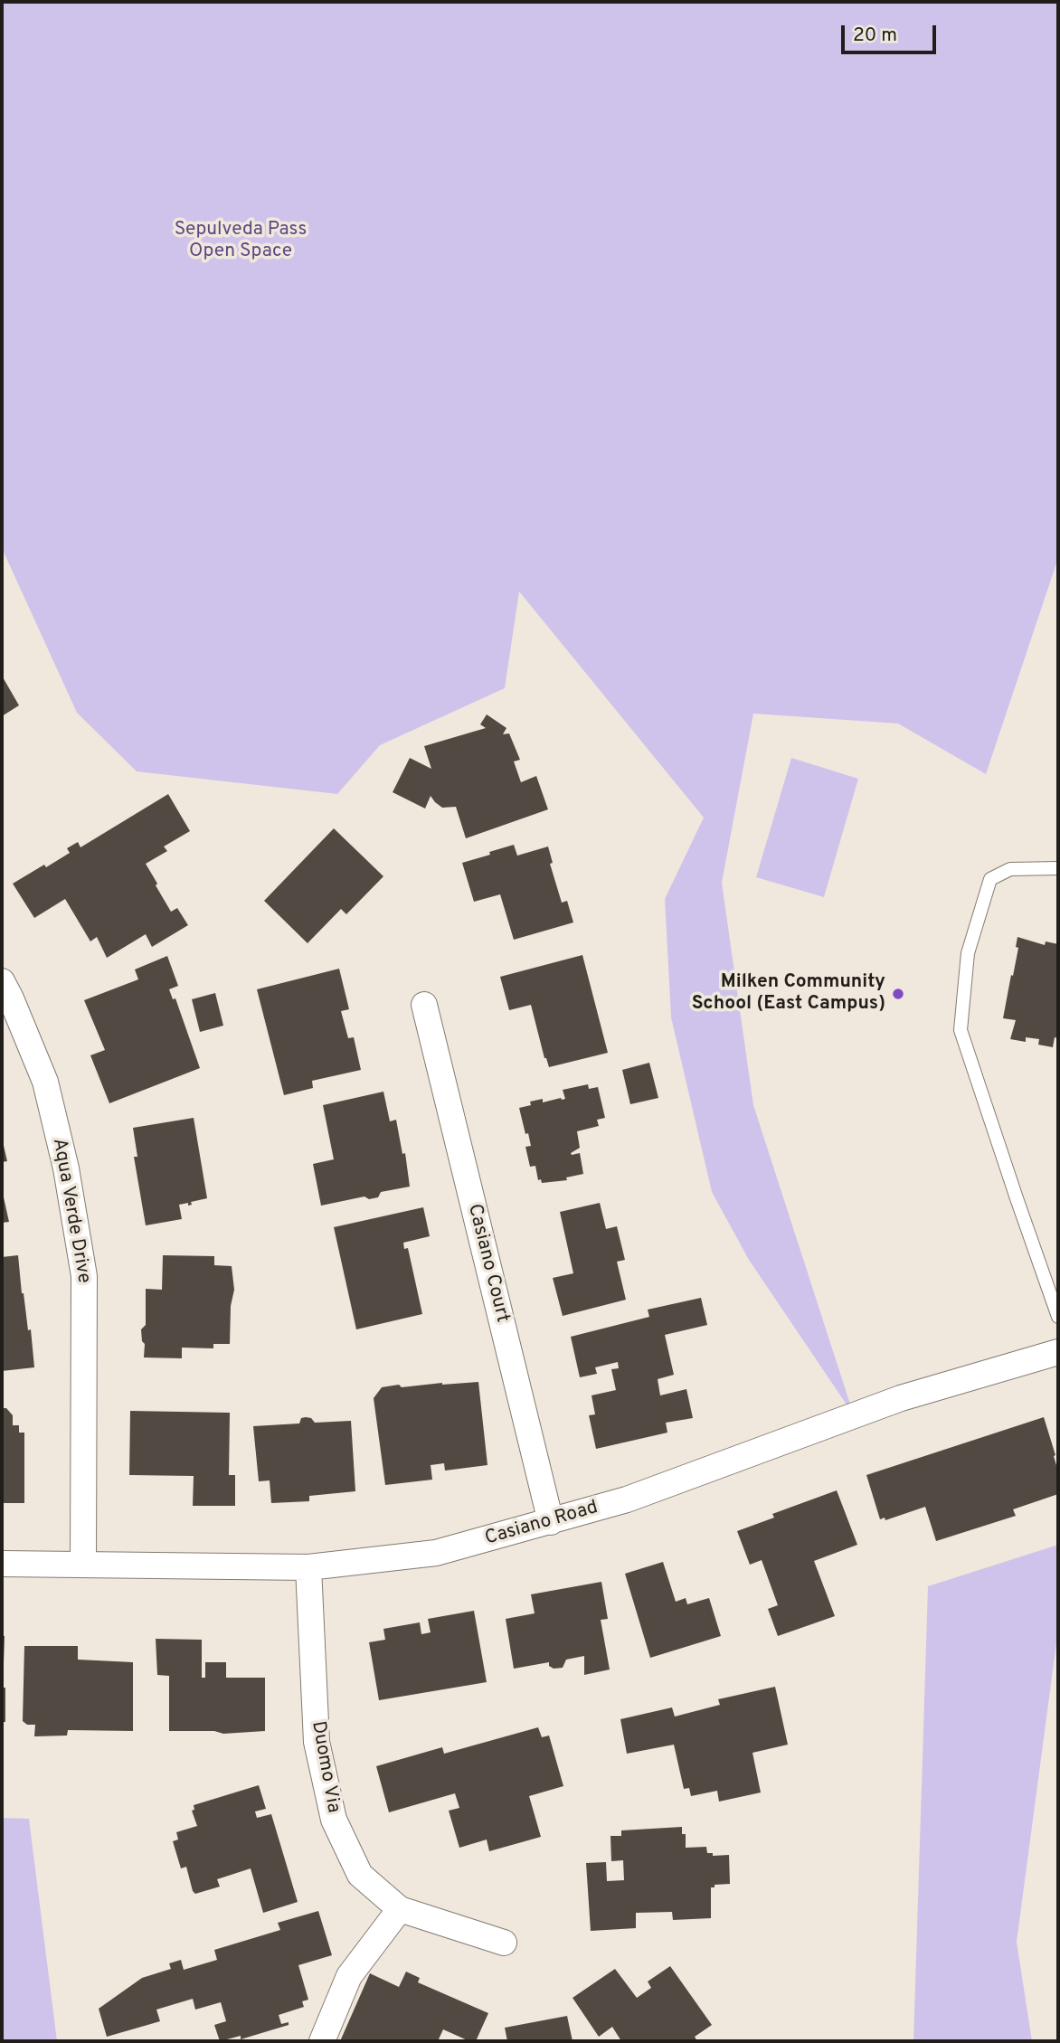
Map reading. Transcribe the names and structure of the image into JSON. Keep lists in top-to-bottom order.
{
  "streets": {
    "street": [
      "Aqua Verde Drive",
      "Casiano Court",
      "Casiano Road",
      "Duomo Via"
    ]
  },
  "crossings": [
    ["Aqua Verde Drive", "Casiano Road"],
    ["Casiano Court", "Casiano Road"],
    ["Casiano Road", "Duomo Via"]
  ],
  "parks": ["Sepulveda Pass Open Space"],
  "places": ["Milken Community School (East Campus)"],
  "scale_bar": "20 m"
}
